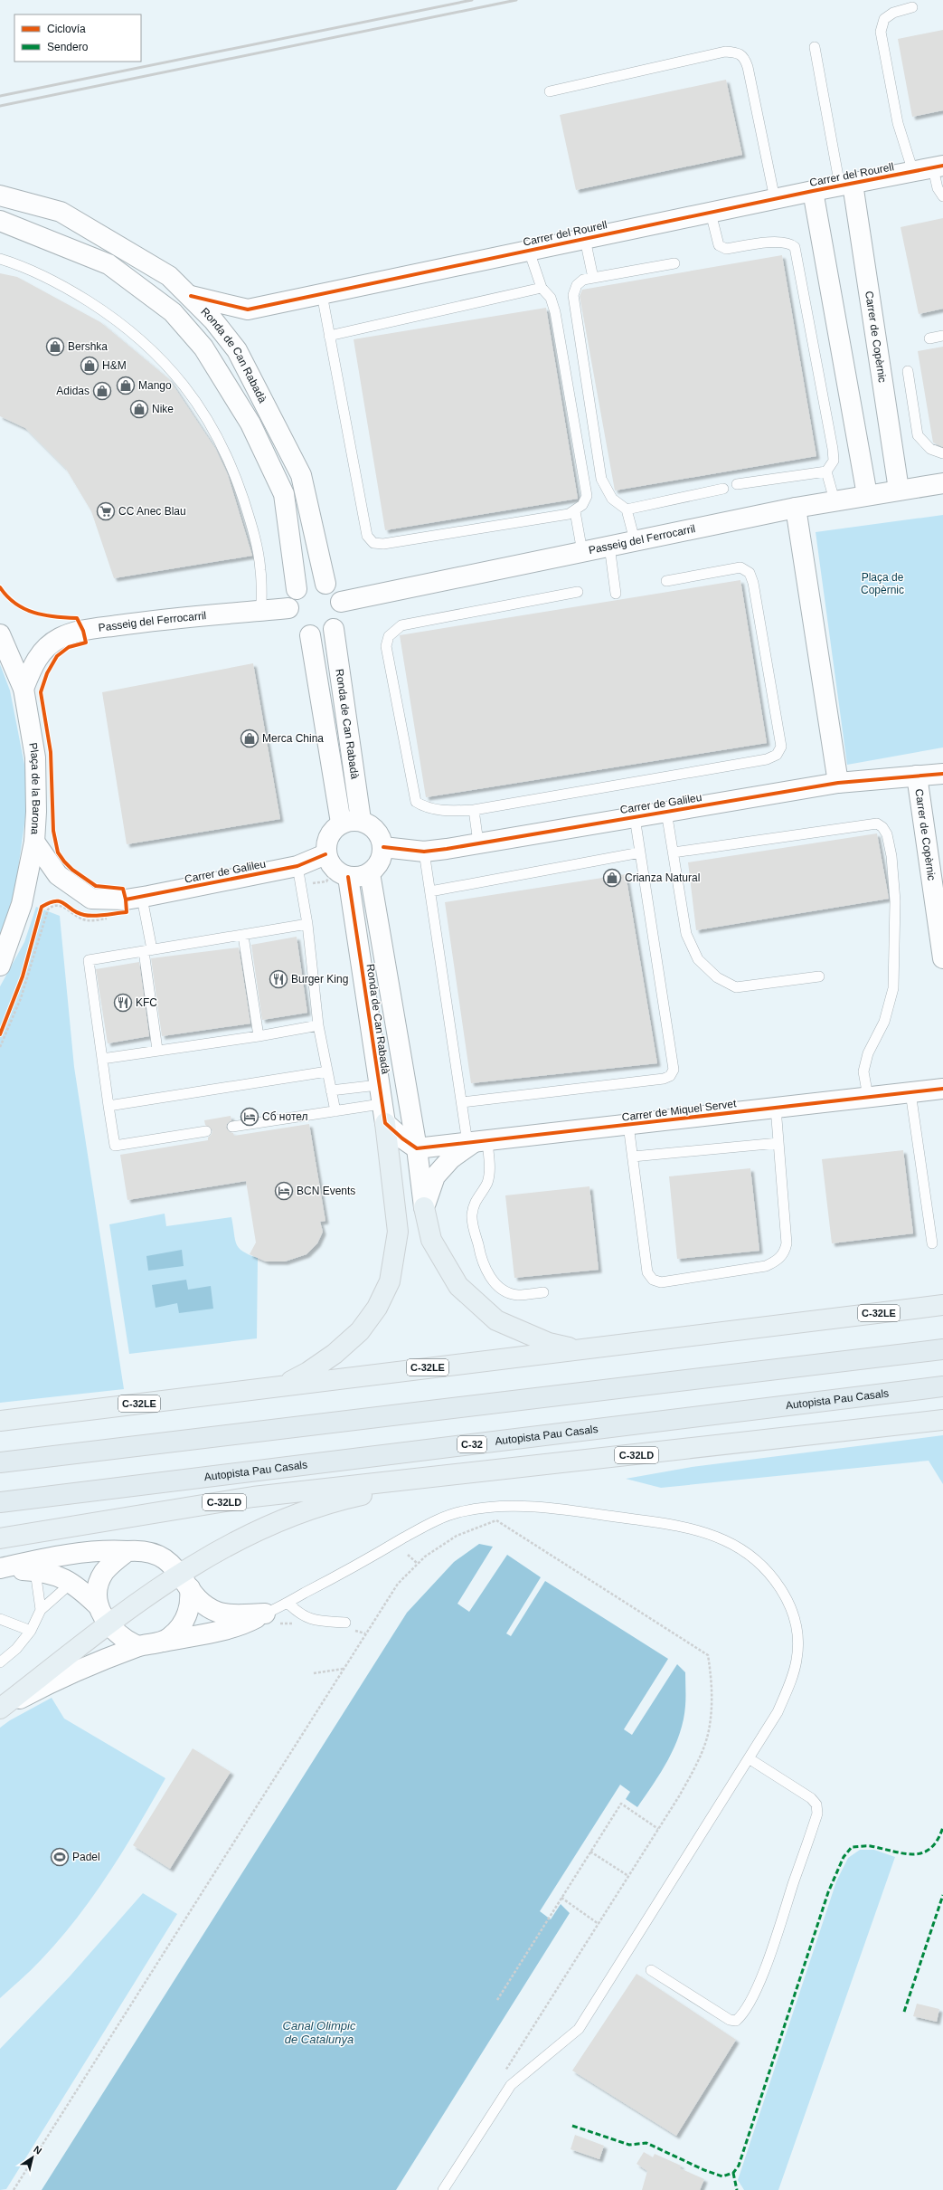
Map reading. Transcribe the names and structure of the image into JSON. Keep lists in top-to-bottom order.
{
  "streets": {
    "highway": [
      "C-32LE",
      "Autopista Pau Casals",
      "C-32",
      "C-32LD"
    ],
    "street": [
      "Carrer del Rourell",
      "Carrer de Copèrnic",
      "Ronda de Can Rabadà",
      "Passeig del Ferrocarril",
      "Plaça de la Barona",
      "Carrer de Galileu",
      "Carrer de Miquel Servet"
    ]
  },
  "crossings": [
    ["Carrer del Rourell", "Carrer de Copèrnic"],
    ["Carrer del Rourell", "Ronda de Can Rabadà"],
    ["Carrer de Copèrnic", "Passeig del Ferrocarril"],
    ["Carrer de Copèrnic", "Carrer de Galileu"],
    ["Ronda de Can Rabadà", "Passeig del Ferrocarril"],
    ["Ronda de Can Rabadà", "Carrer de Galileu"],
    ["Ronda de Can Rabadà", "Carrer de Miquel Servet"],
    ["Passeig del Ferrocarril", "Plaça de la Barona"],
    ["Plaça de la Barona", "Carrer de Galileu"]
  ],
  "water": ["Canal Olimpic de Catalunya"],
  "parks": ["Plaça de Copèrnic"],
  "places": {
    "shop": [
      "Bershka",
      "H&M",
      "Mango",
      "Adidas",
      "Nike",
      "Merca China",
      "Crianza Natural"
    ],
    "supermarket": ["CC Anec Blau"],
    "restaurant": ["Burger King", "KFC"],
    "hotel": ["Сб нотел", "BCN Events"],
    "sports": ["Padel"]
  },
  "legend": ["Ciclovía", "Sendero"],
  "north": "top right"
}
